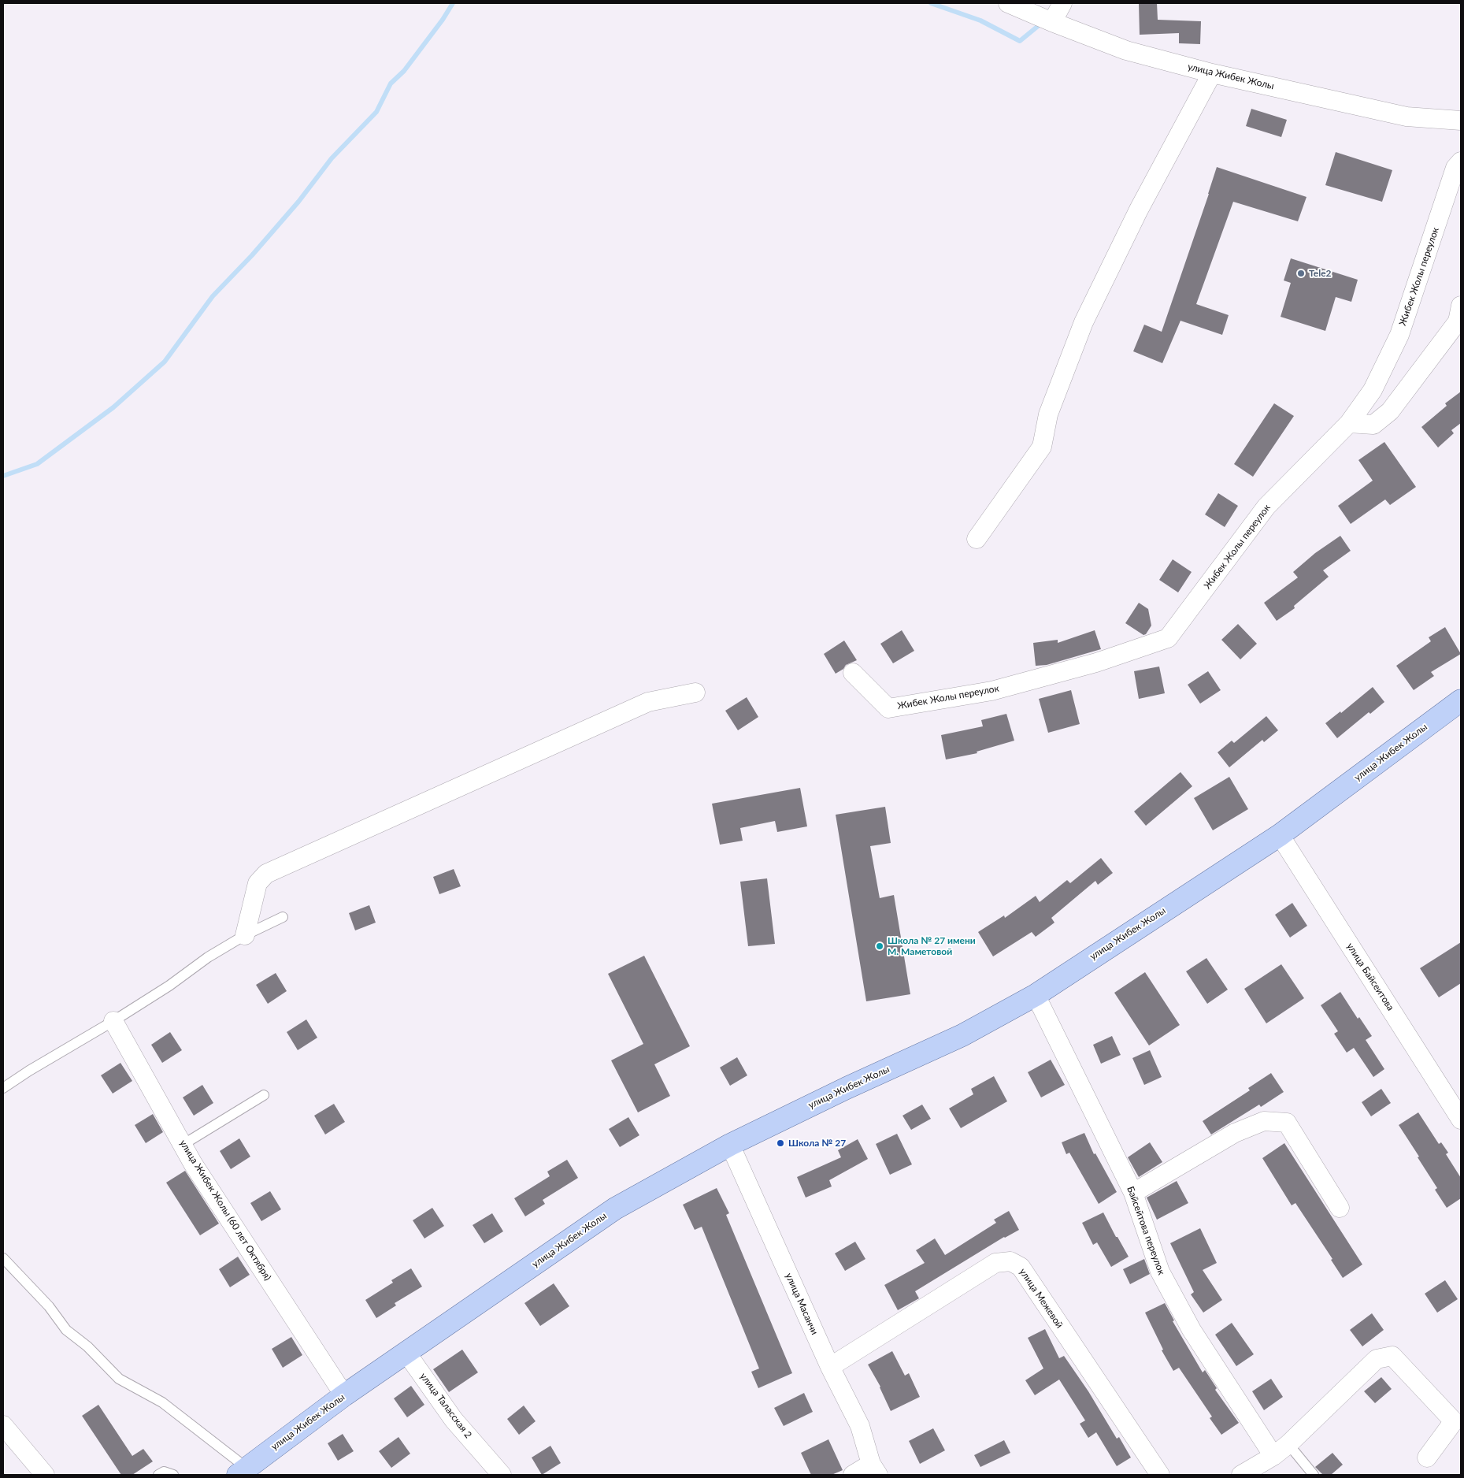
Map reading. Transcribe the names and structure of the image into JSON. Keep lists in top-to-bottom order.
{
  "streets": {
    "main road": ["улица Жибек Жолы"],
    "street": [
      "Жибек Жолы переулок",
      "улица Байсеитова",
      "улица Жибек Жолы (60 лет Октября)",
      "Байсейтова переулок",
      "улица Межевой",
      "улица Масанчи",
      "улица Таласская 2"
    ]
  },
  "crossings": [
    ["улица Жибек Жолы", "улица Байсеитова"],
    ["улица Жибек Жолы", "улица Жибек Жолы (60 лет Октября)"],
    ["улица Жибек Жолы", "Байсейтова переулок"],
    ["улица Жибек Жолы", "улица Масанчи"],
    ["улица Жибек Жолы", "улица Таласская 2"],
    ["улица Межевой", "улица Масанчи"]
  ],
  "places": ["Tele2", "Школа № 27 имени М. Маметовой", "Школа № 27"]
}
